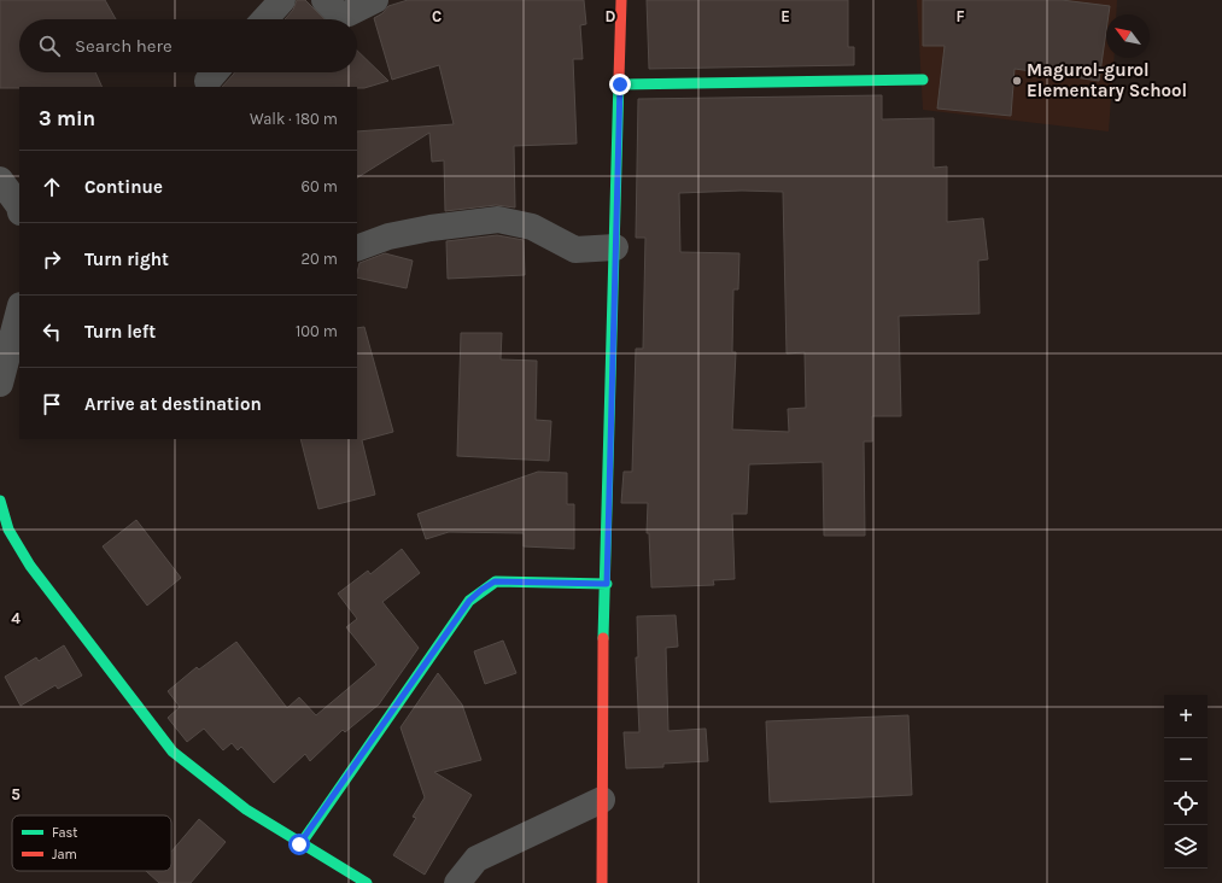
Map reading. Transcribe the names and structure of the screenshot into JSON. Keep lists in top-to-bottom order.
{
  "places": ["Magurol-gurol Elementary School"],
  "legend": ["Fast", "Jam"],
  "north": "top left",
  "page": {
    "search": "Search here",
    "heading": ["3 min", "Walk · 180 m"],
    "list": [
      ["Continue", "60 m"],
      ["Turn right", "20 m"],
      ["Turn left", "100 m"],
      "Arrive at destination"
    ],
    "map_buttons": ["+", "−"]
  },
  "grid": {
    "columns": [
      "C",
      "D",
      "E",
      "F"
    ],
    "rows": ["4", "5"]
  }
}
